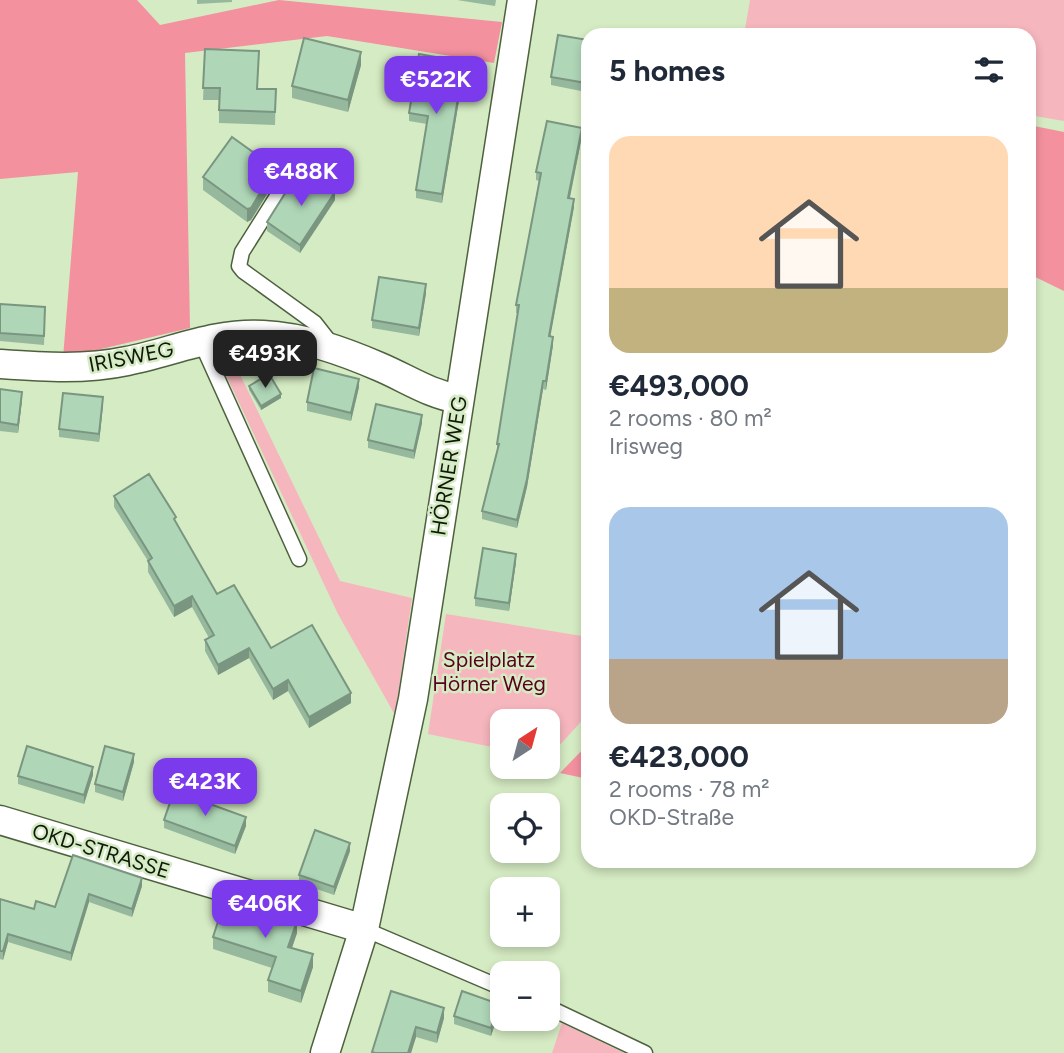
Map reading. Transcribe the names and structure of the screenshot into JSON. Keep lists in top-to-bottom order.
{
  "streets": {
    "street": ["IRISWEG", "HÖRNER WEG", "OKD-STRASSE"]
  },
  "crossings": [
    ["IRISWEG", "HÖRNER WEG"],
    ["HÖRNER WEG", "OKD-STRASSE"]
  ],
  "parks": ["Spielplatz Hörner Weg"],
  "north": "top right",
  "page": {
    "heading": "5 homes",
    "price": [
      "€522K",
      "€488K",
      "€493K",
      "€423K",
      "€406K"
    ],
    "list": [
      {
        "name": "€493,000",
        "note": "2 rooms · 80 m² · Irisweg"
      },
      {
        "name": "€423,000",
        "note": "2 rooms · 78 m² · OKD-Straße"
      }
    ],
    "map_buttons": ["+", "−"]
  }
}
